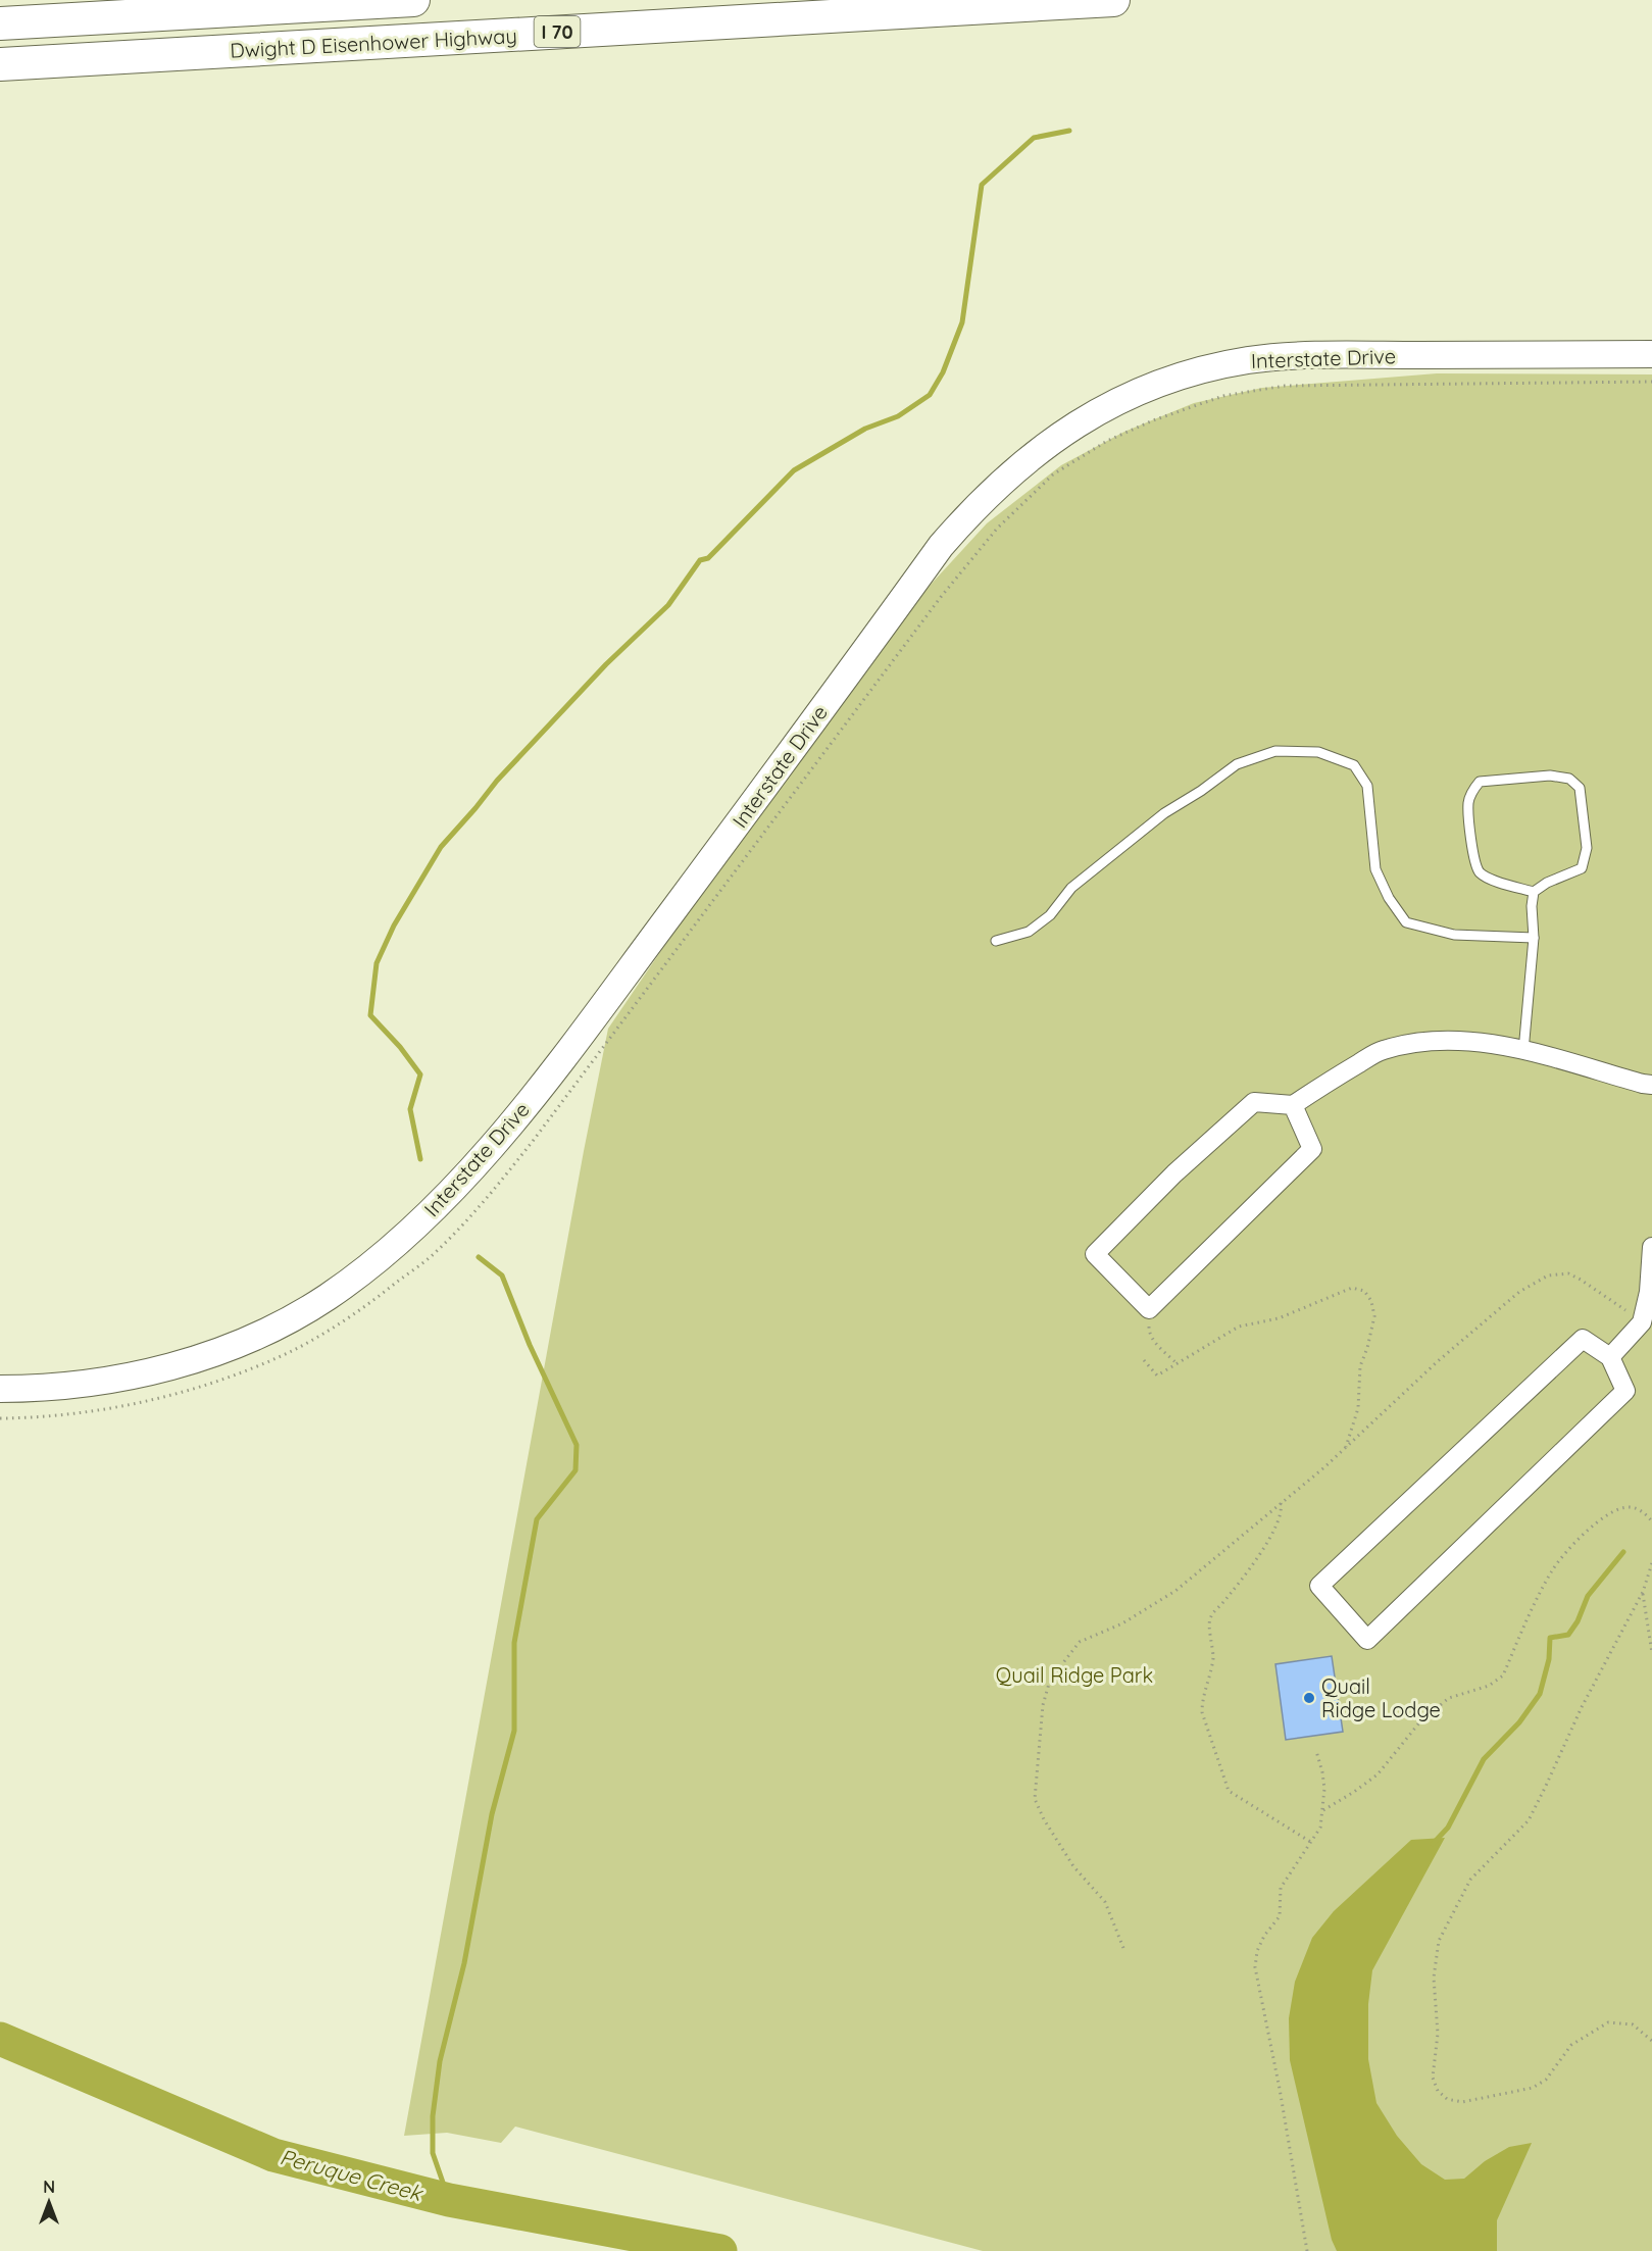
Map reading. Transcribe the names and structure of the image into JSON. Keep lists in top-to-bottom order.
{
  "streets": {
    "highway": ["I 70", "Dwight D Eisenhower Highway"],
    "main road": ["Interstate Drive"]
  },
  "water": ["Peruque Creek"],
  "parks": ["Quail Ridge Park"],
  "places": ["Quail Ridge Lodge"],
  "north": "top"
}
